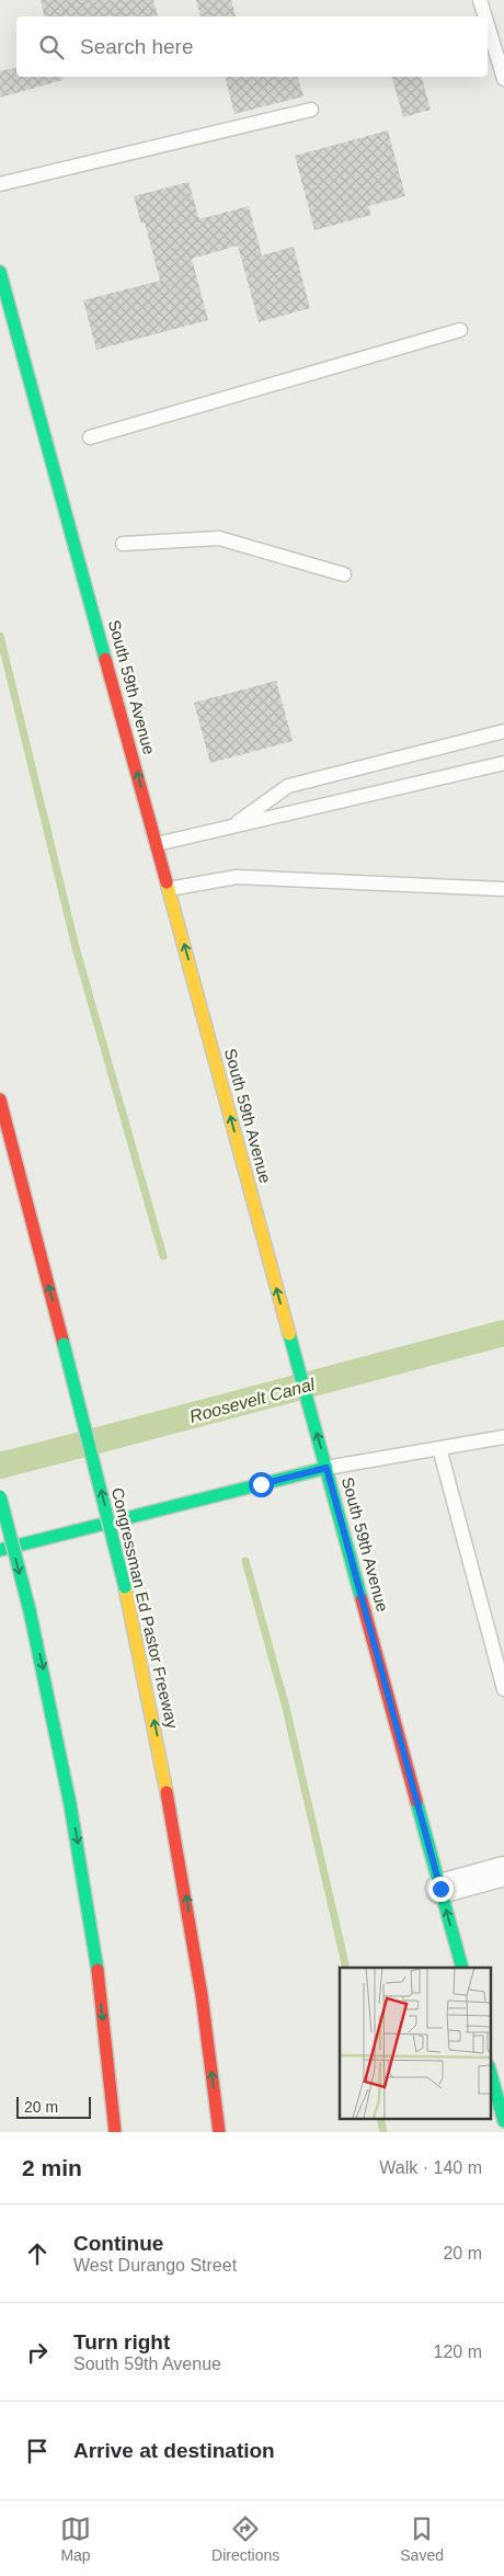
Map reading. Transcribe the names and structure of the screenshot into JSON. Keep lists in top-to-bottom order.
{
  "streets": {
    "main road": ["South 59th Avenue", "Congressman Ed Pastor Freeway"]
  },
  "one_way": ["South 59th Avenue"],
  "water": ["Roosevelt Canal"],
  "scale_bar": "20 m",
  "page": {
    "search": "Search here",
    "scale": "20 m",
    "heading": ["2 min", "Walk · 140 m"],
    "list": [
      ["Continue", "West Durango Street", "20 m"],
      ["Turn right", "South 59th Avenue", "120 m"],
      "Arrive at destination"
    ],
    "nav": ["Map", "Directions", "Saved"]
  }
}
